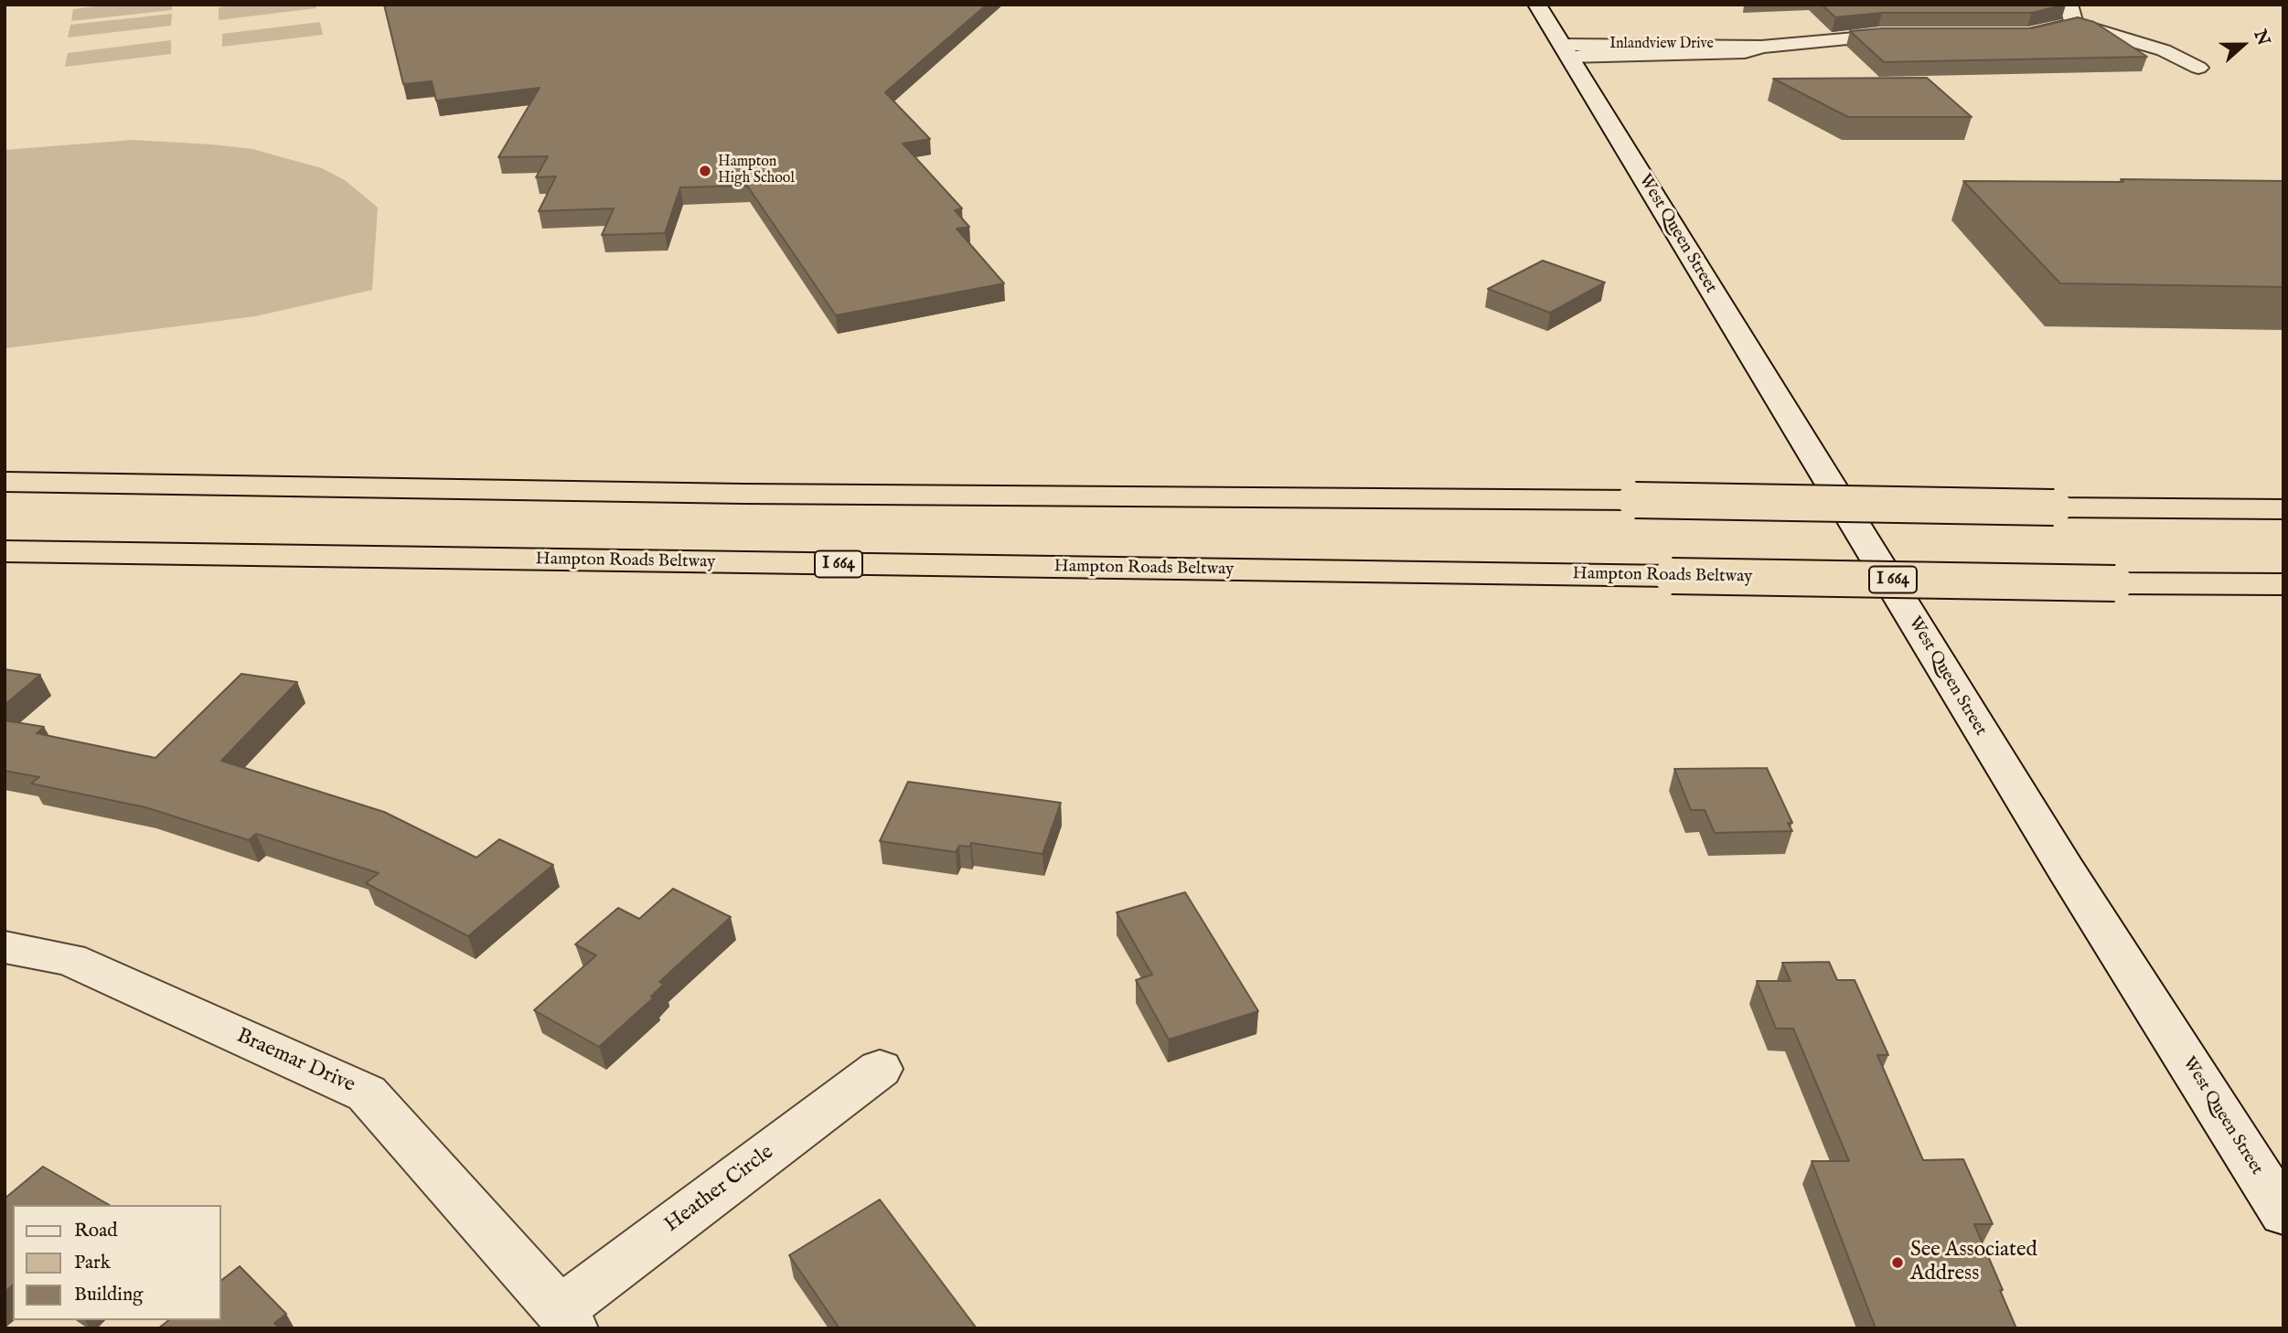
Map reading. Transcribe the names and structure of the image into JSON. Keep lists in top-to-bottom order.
{
  "streets": {
    "highway": ["Hampton Roads Beltway", "I 664"],
    "main road": [
      "Inlandview Drive",
      "West Queen Street",
      "Braemar Drive",
      "Heather Circle"
    ]
  },
  "crossings": [
    ["Inlandview Drive", "West Queen Street"],
    ["Braemar Drive", "Heather Circle"]
  ],
  "places": ["Hampton High School", "See Associated Address"],
  "legend": ["Road", "Park", "Building"],
  "north": "right"
}
